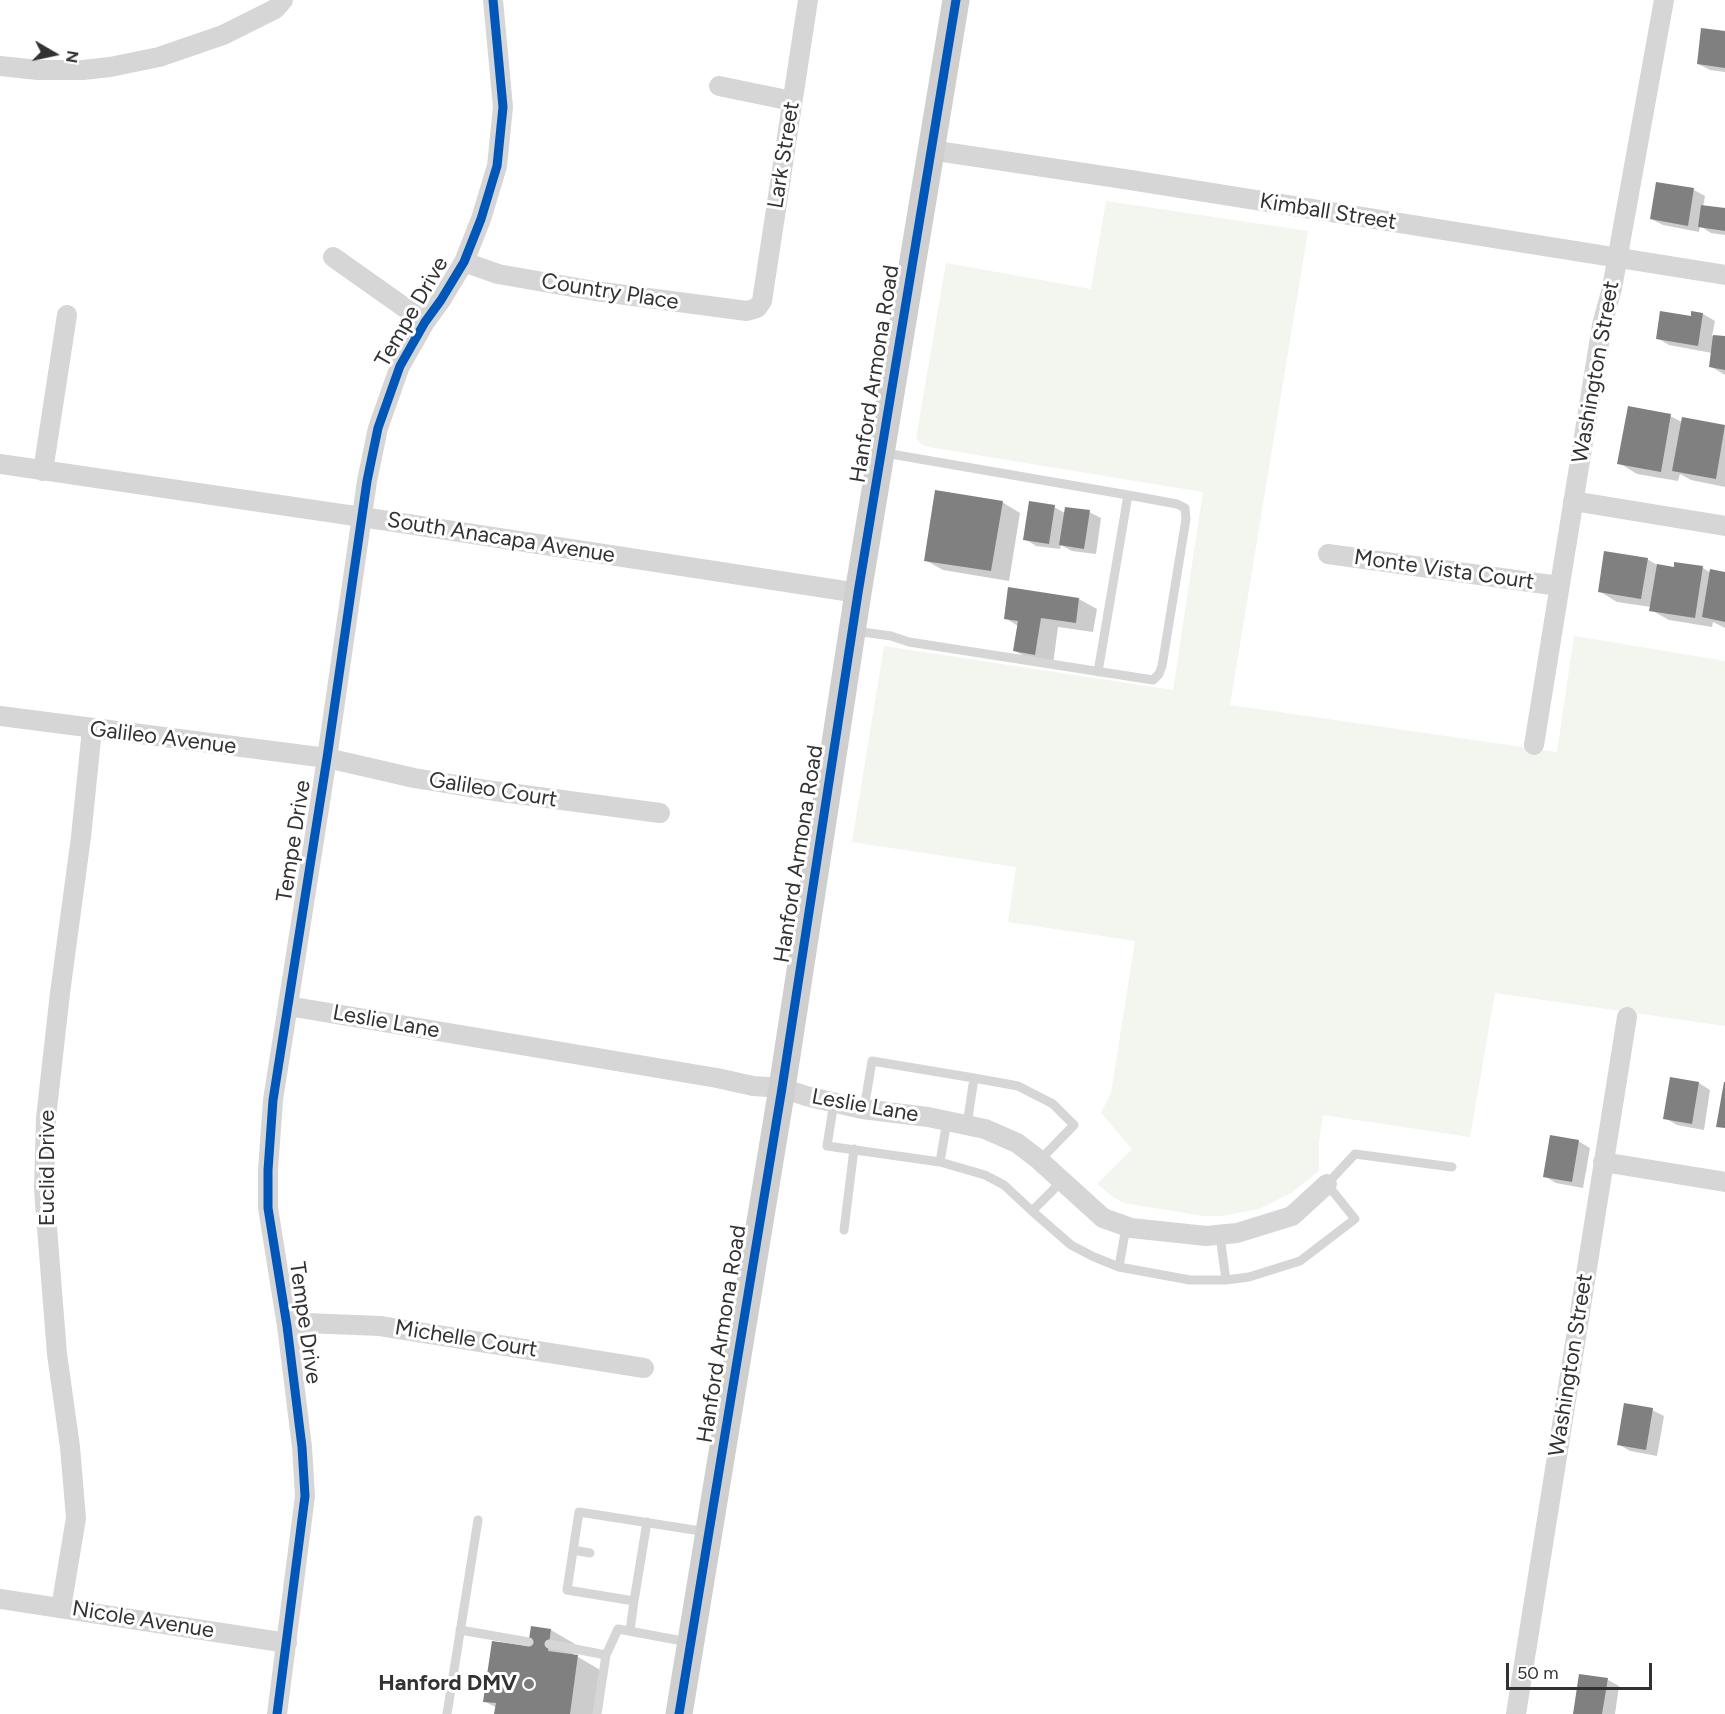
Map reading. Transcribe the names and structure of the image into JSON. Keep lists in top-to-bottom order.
{
  "streets": {
    "main road": ["Hanford Armona Road"],
    "street": [
      "Lark Street",
      "Kimball Street",
      "Country Place",
      "Tempe Drive",
      "Washington Street",
      "South Anacapa Avenue",
      "Monte Vista Court",
      "Galileo Avenue",
      "Galileo Court",
      "Leslie Lane",
      "Euclid Drive",
      "Michelle Court",
      "Nicole Avenue"
    ]
  },
  "crossings": [
    ["Lark Street", "Country Place"],
    ["Kimball Street", "Washington Street"],
    ["Kimball Street", "Hanford Armona Road"],
    ["Country Place", "Tempe Drive"],
    ["Tempe Drive", "South Anacapa Avenue"],
    ["Tempe Drive", "Galileo Avenue"],
    ["Tempe Drive", "Galileo Court"],
    ["Tempe Drive", "Leslie Lane"],
    ["Tempe Drive", "Michelle Court"],
    ["Tempe Drive", "Nicole Avenue"],
    ["Washington Street", "Monte Vista Court"],
    ["Hanford Armona Road", "South Anacapa Avenue"],
    ["Hanford Armona Road", "Leslie Lane"],
    ["Galileo Avenue", "Galileo Court"],
    ["Galileo Avenue", "Euclid Drive"],
    ["Euclid Drive", "Nicole Avenue"]
  ],
  "places": ["Hanford DMV"],
  "scale_bar": "50 m",
  "north": "right"
}
